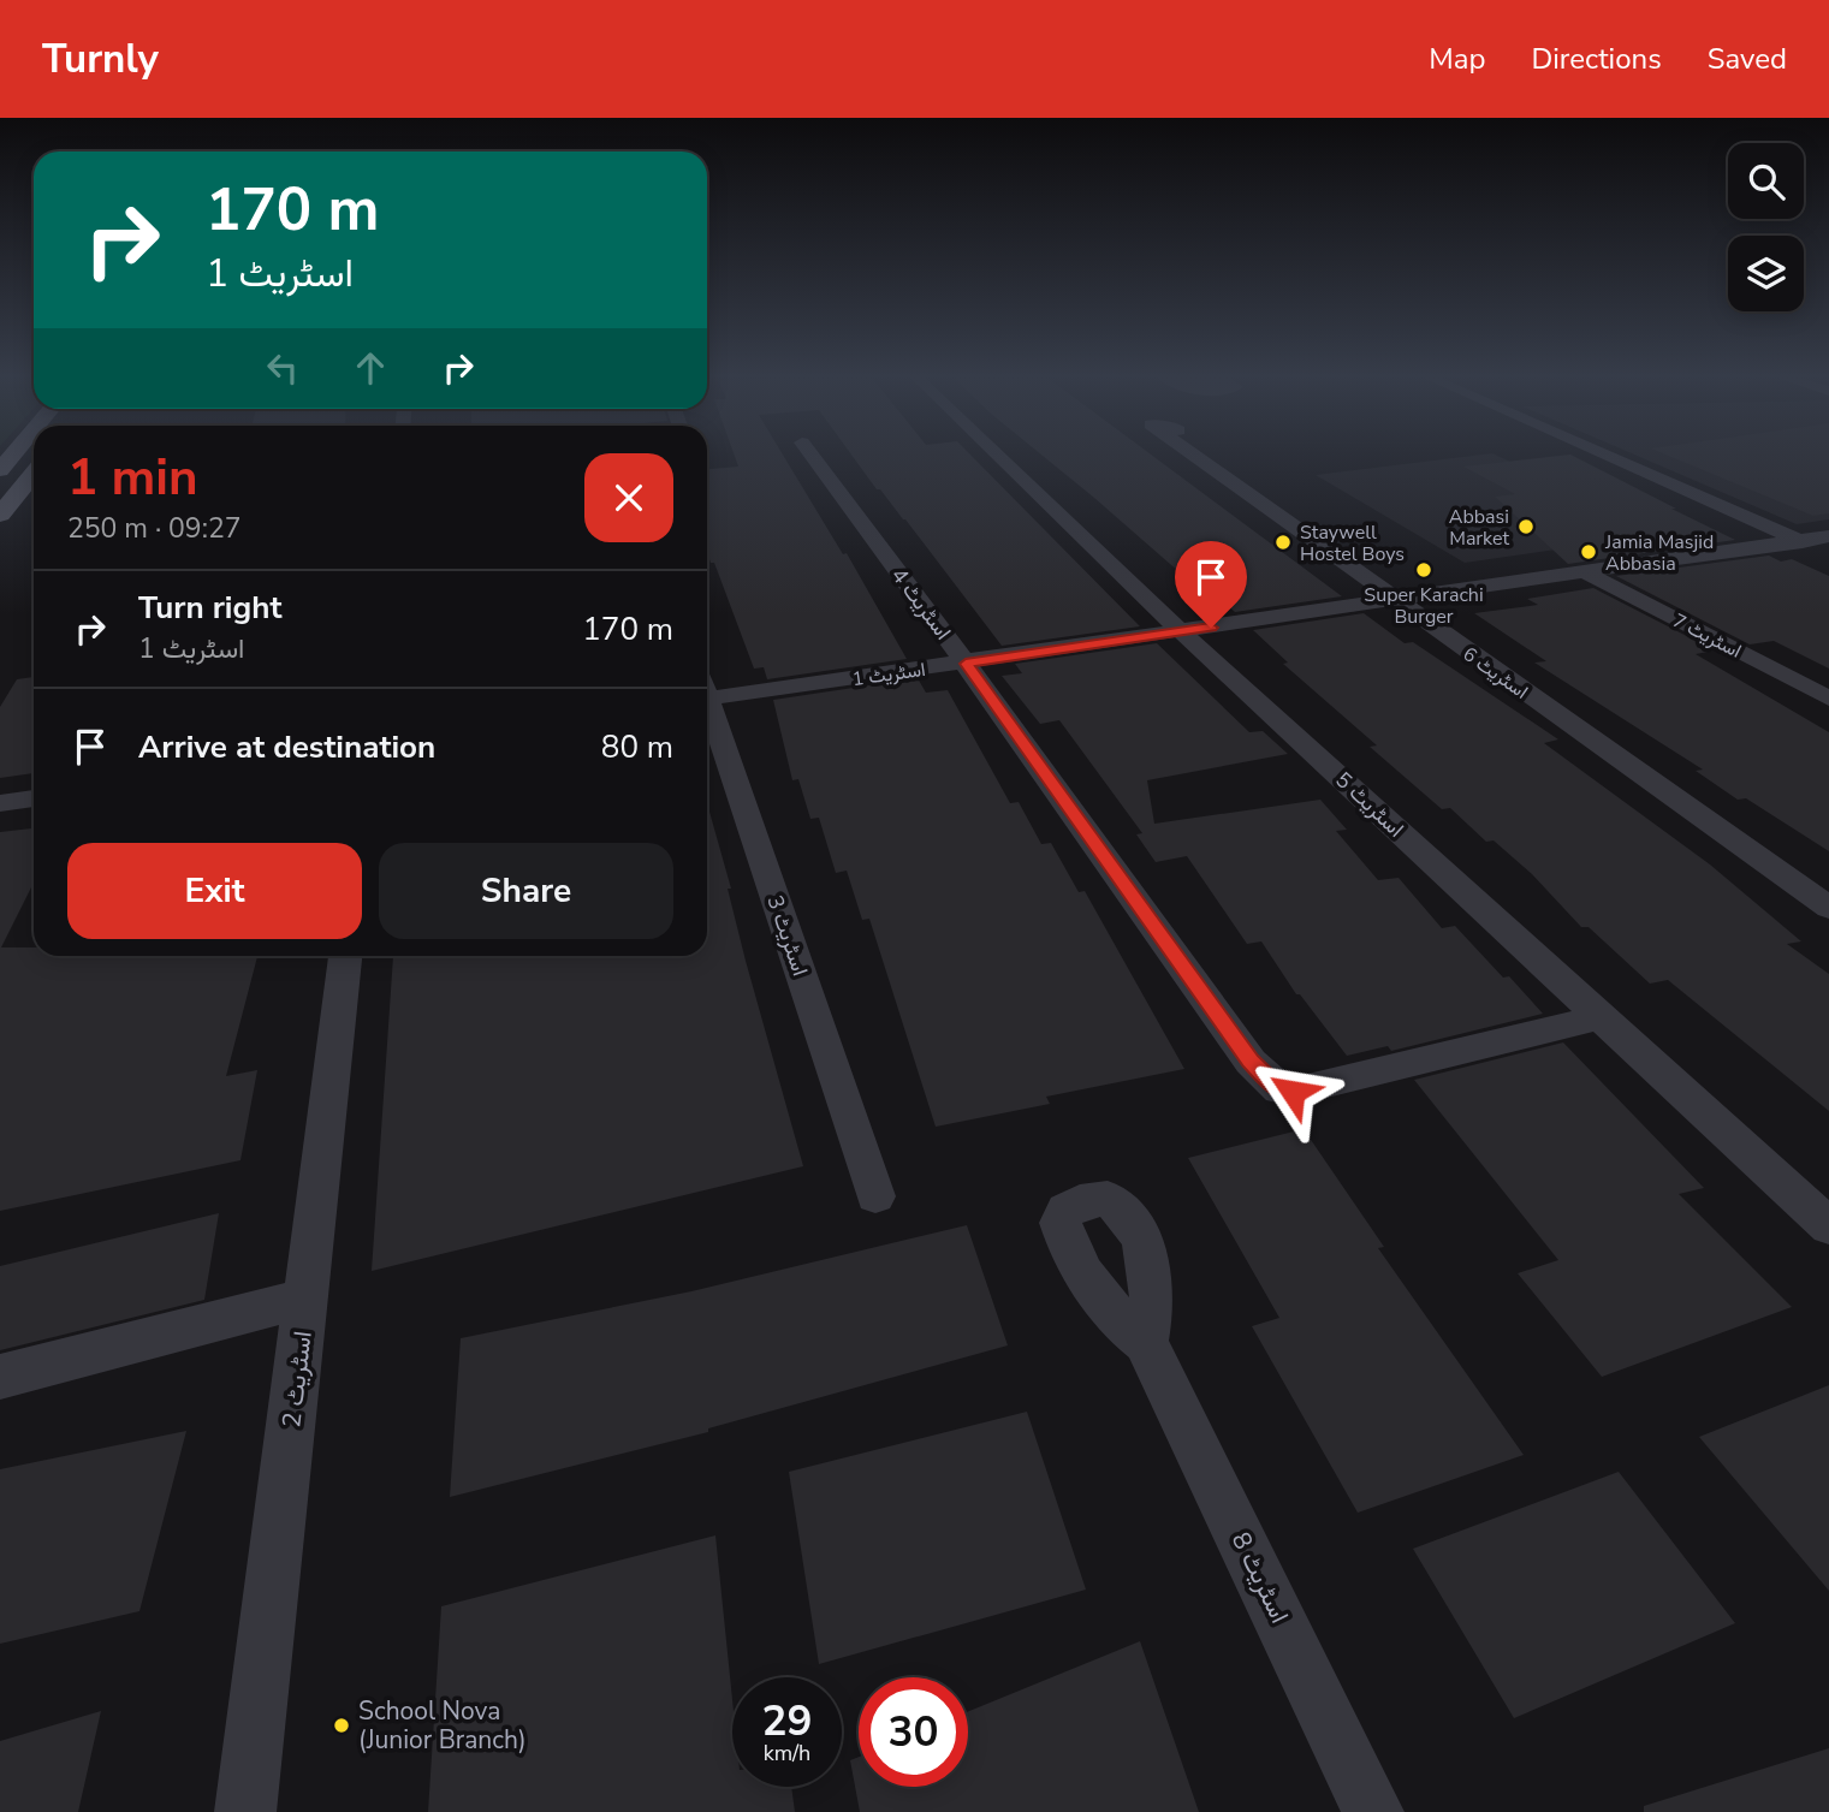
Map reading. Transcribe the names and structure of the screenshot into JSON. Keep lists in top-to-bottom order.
{
  "streets": {
    "street": [
      "اسٹریٹ 4",
      "اسٹریٹ 7",
      "اسٹریٹ 6",
      "اسٹریٹ 1",
      "اسٹریٹ 5",
      "اسٹریٹ 3",
      "اسٹریٹ 2",
      "اسٹریٹ 8"
    ]
  },
  "crossings": [
    ["اسٹریٹ 4", "اسٹریٹ 1"],
    ["اسٹریٹ 4", "اسٹریٹ 5"],
    ["اسٹریٹ 7", "اسٹریٹ 1"],
    ["اسٹریٹ 6", "اسٹریٹ 1"],
    ["اسٹریٹ 1", "اسٹریٹ 5"]
  ],
  "places": [
    "Abbasi Market",
    "Staywell Hostel Boys",
    "Jamia Masjid Abbasia",
    "Super Karachi Burger",
    "School Nova (Junior Branch)"
  ],
  "page": {
    "header": "Turnly",
    "nav": ["Map", "Directions", "Saved"],
    "turn": ["170 m", "اسٹریٹ 1"],
    "heading": ["1 min", "250 m · 09:27"],
    "list": [
      {
        "name": "Turn right",
        "note": "اسٹریٹ 1",
        "value": "170 m"
      },
      {
        "name": "Arrive at destination",
        "value": "80 m"
      }
    ],
    "buttons": ["Exit", "Share"],
    "speed": "29 km/h",
    "limit": "30"
  }
}
